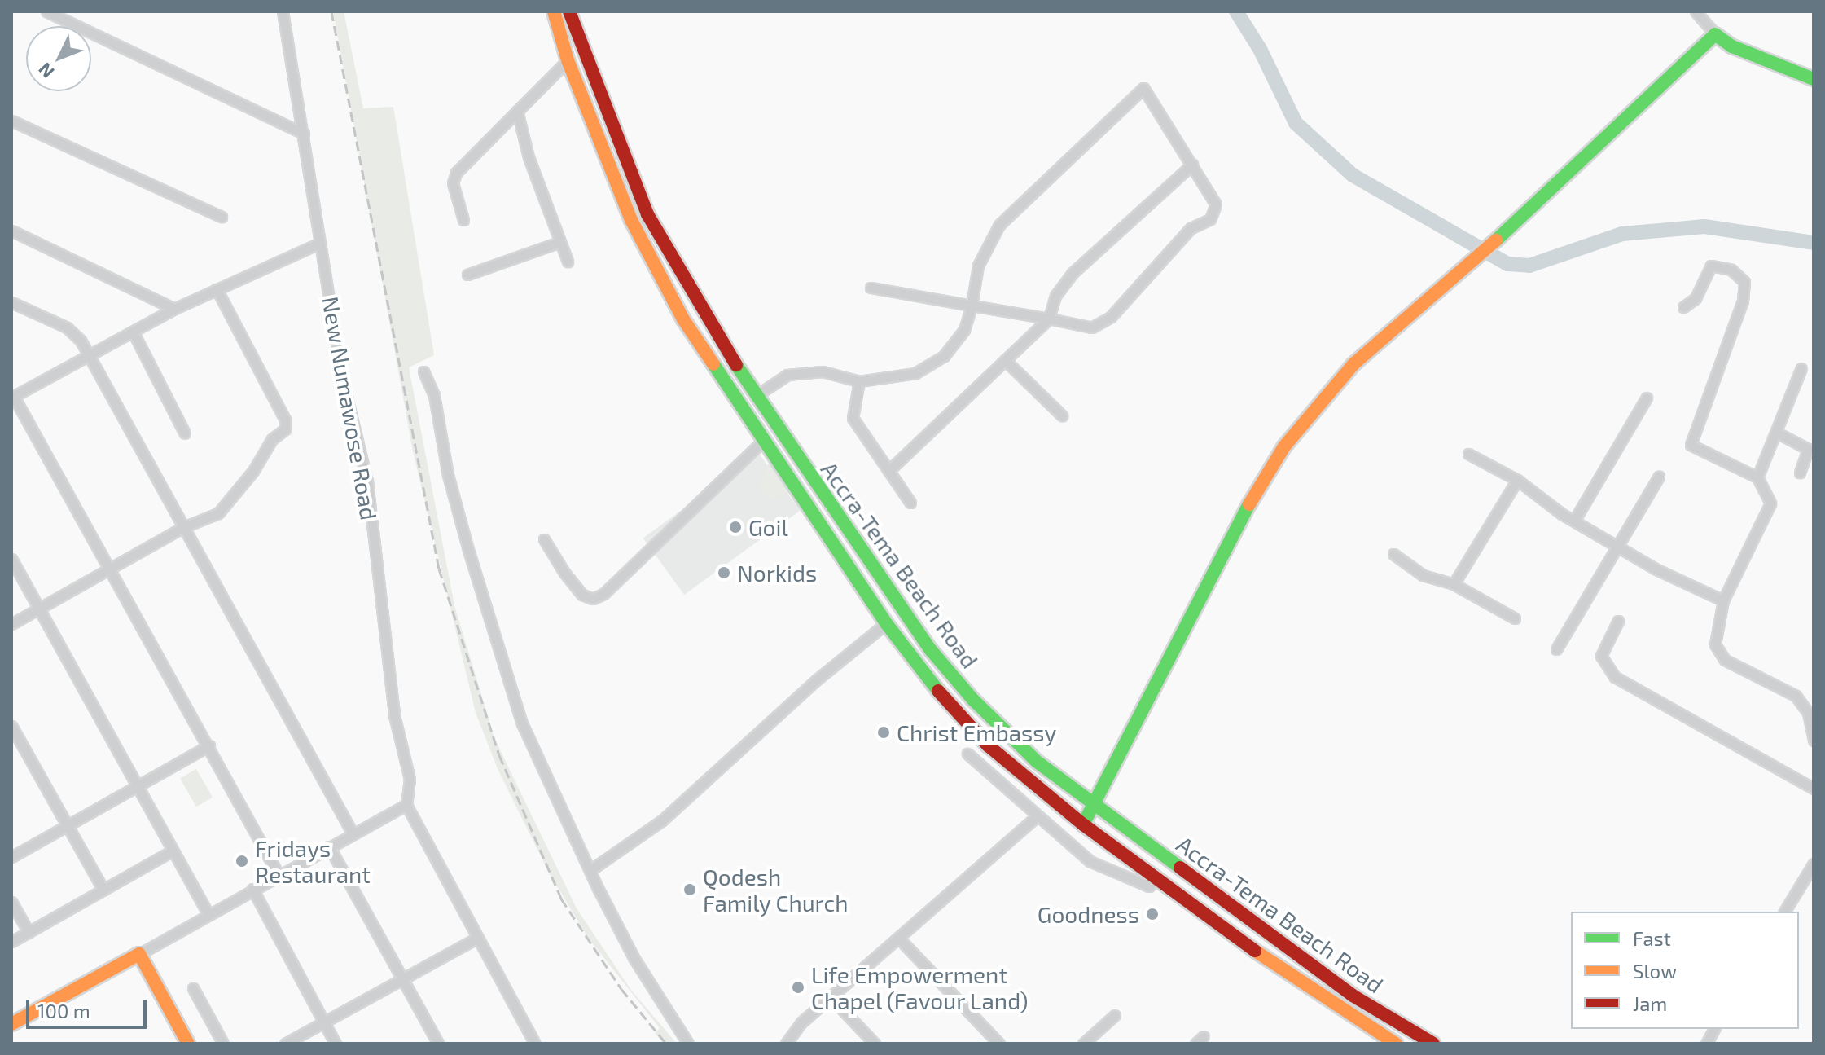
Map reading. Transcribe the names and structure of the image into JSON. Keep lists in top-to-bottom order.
{
  "streets": {
    "main road": ["Accra-Tema Beach Road"],
    "street": ["New Numawose Road"]
  },
  "places": [
    "Goil",
    "Norkids",
    "Christ Embassy",
    "Fridays Restaurant",
    "Qodesh Family Church",
    "Goodness",
    "Life Empowerment Chapel (Favour Land)"
  ],
  "legend": ["Fast", "Slow", "Jam"],
  "scale_bar": "100 m",
  "north": "bottom left"
}
